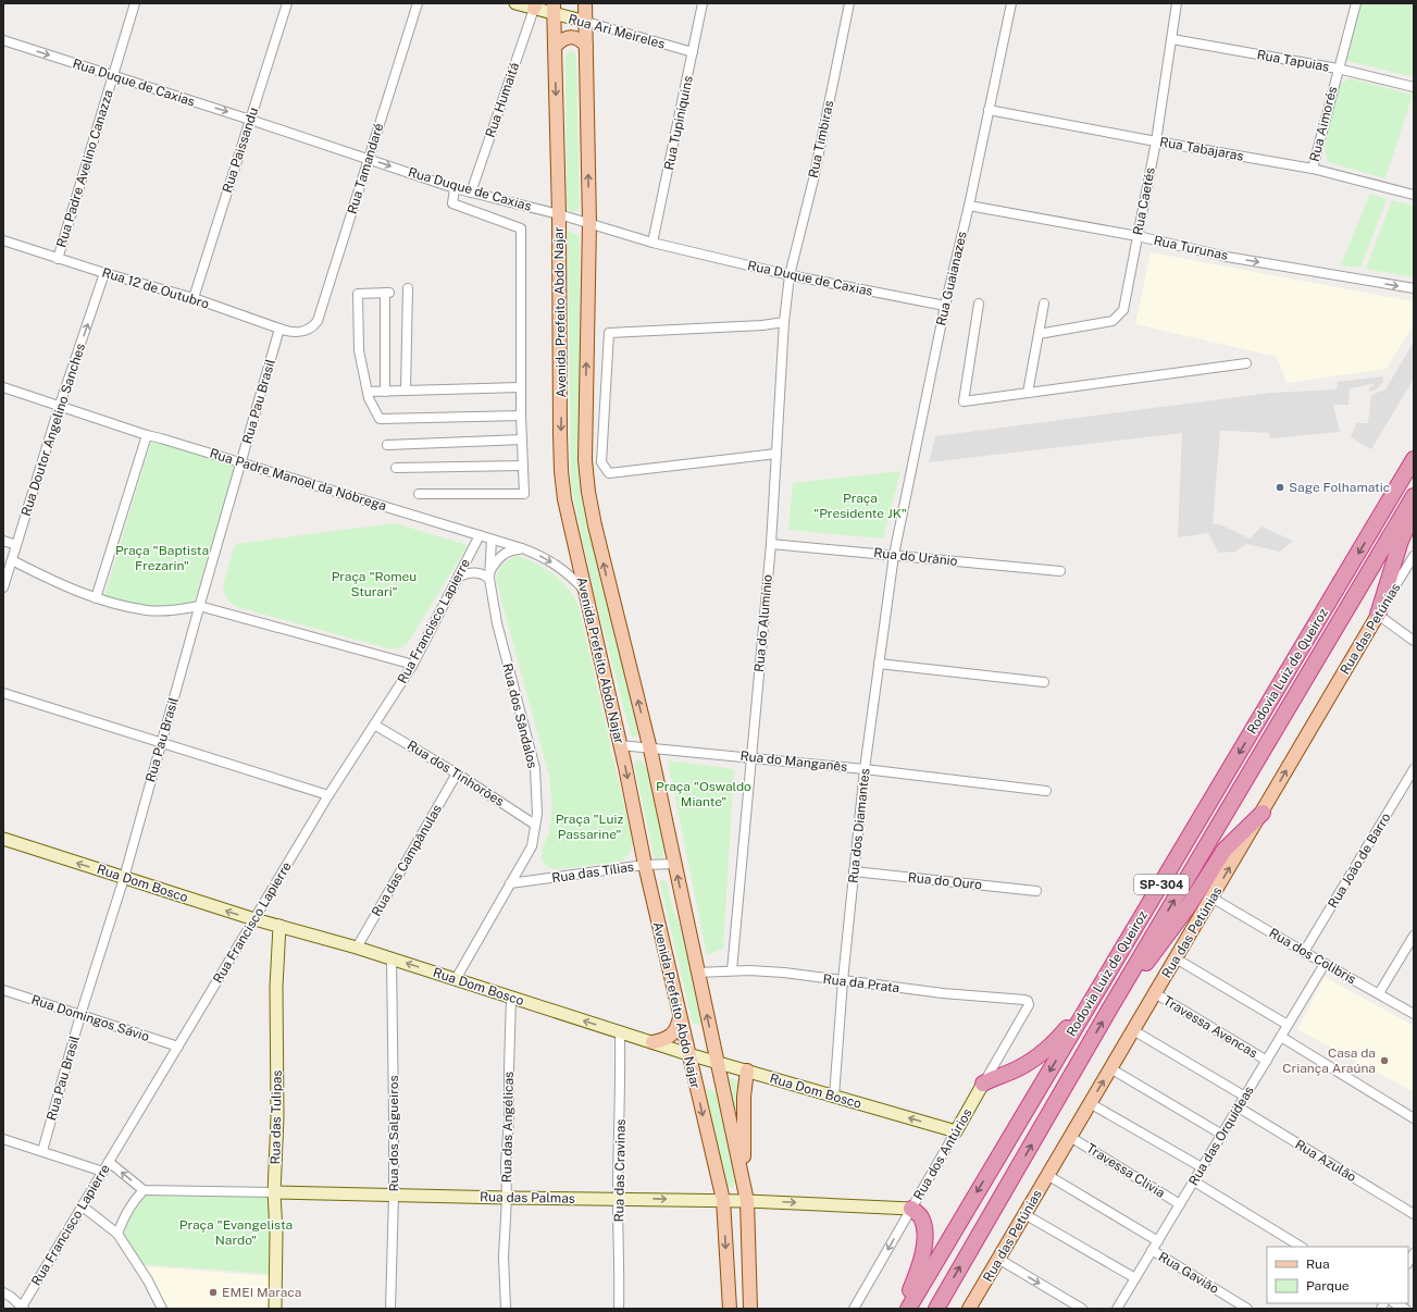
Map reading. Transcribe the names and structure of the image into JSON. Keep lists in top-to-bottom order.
{
  "streets": {
    "highway": ["Rodovia Luiz de Queiroz", "SP-304"],
    "main road": [
      "Rua Ari Meireles",
      "Avenida Prefeito Abdo Najar",
      "Rua das Petúnias",
      "Rua Dom Bosco",
      "Rua das Tulipas",
      "Rua dos Antúrios",
      "Rua das Palmas"
    ],
    "street": [
      "Rua Tapuias",
      "Rua Duque de Caxias",
      "Rua Humaitá",
      "Rua Tupiniquins",
      "Rua Aimorés",
      "Rua Timbiras",
      "Rua Tabajaras",
      "Rua Paissandu",
      "Rua Padre Avelino Canazza",
      "Rua Tamandaré",
      "Rua Caetés",
      "Rua Turunas",
      "Rua Guaianazes",
      "Rua 12 de Outubro",
      "Rua Pau Brasil",
      "Rua Doutor Angelino Sanches",
      "Rua Padre Manoel da Nóbrega",
      "Rua do Urânio",
      "Rua Francisco Lapierre",
      "Rua do Alumínio",
      "Rua dos Sândalos",
      "Rua do Manganês",
      "Rua dos Tinhorões",
      "Rua dos Diamantes",
      "Rua das Campânulas",
      "Rua João de Barro",
      "Rua das Tílias",
      "Rua do Ouro",
      "Rua dos Colibris",
      "Rua da Prata",
      "Rua Domingos Sávio",
      "Travessa Avencas",
      "Rua das Angélicas",
      "Rua dos Salgueiros",
      "Rua das Orquídeas",
      "Rua Azulão",
      "Rua das Cravinas",
      "Travessa Clivia",
      "Rua Gavião"
    ]
  },
  "crossings": [
    ["Rua Ari Meireles", "Rua Humaitá"],
    ["Rua Ari Meireles", "Rua Tupiniquins"],
    ["Rua Ari Meireles", "Avenida Prefeito Abdo Najar"],
    ["Rua Tapuias", "Rua Aimorés"],
    ["Rua Tapuias", "Rua Caetés"],
    ["Rua Duque de Caxias", "Rua Humaitá"],
    ["Rua Duque de Caxias", "Rua Tupiniquins"],
    ["Rua Duque de Caxias", "Rua Timbiras"],
    ["Rua Duque de Caxias", "Rua Paissandu"],
    ["Rua Duque de Caxias", "Rua Padre Avelino Canazza"],
    ["Rua Duque de Caxias", "Rua Tamandaré"],
    ["Rua Duque de Caxias", "Rua Guaianazes"],
    ["Rua Duque de Caxias", "Avenida Prefeito Abdo Najar"],
    ["Rua Duque de Caxias", "Rua do Alumínio"],
    ["Rua Aimorés", "Rua Tabajaras"],
    ["Rua Timbiras", "Rua do Alumínio"],
    ["Rua Tabajaras", "Rua Caetés"],
    ["Rua Tabajaras", "Rua Guaianazes"],
    ["Rua Paissandu", "Rua 12 de Outubro"],
    ["Rua Padre Avelino Canazza", "Rua 12 de Outubro"],
    ["Rua Tamandaré", "Rua 12 de Outubro"],
    ["Rua Caetés", "Rua Turunas"],
    ["Rua Turunas", "Rua Guaianazes"],
    ["Rua Guaianazes", "Rua do Urânio"],
    ["Rua Guaianazes", "Rua dos Diamantes"],
    ["Rua 12 de Outubro", "Rua Pau Brasil"],
    ["Rua 12 de Outubro", "Rua Doutor Angelino Sanches"],
    ["Avenida Prefeito Abdo Najar", "Rua Padre Manoel da Nóbrega"],
    ["Avenida Prefeito Abdo Najar", "Rua do Manganês"],
    ["Avenida Prefeito Abdo Najar", "Rua das Tílias"],
    ["Avenida Prefeito Abdo Najar", "Rua Dom Bosco"],
    ["Avenida Prefeito Abdo Najar", "Rua da Prata"],
    ["Avenida Prefeito Abdo Najar", "Rua das Palmas"],
    ["Rua Pau Brasil", "Rua Padre Manoel da Nóbrega"],
    ["Rua Pau Brasil", "Rua Dom Bosco"],
    ["Rua Pau Brasil", "Rua Domingos Sávio"],
    ["Rua Doutor Angelino Sanches", "Rua Padre Manoel da Nóbrega"],
    ["Rua Padre Manoel da Nóbrega", "Rua Francisco Lapierre"],
    ["Rua Padre Manoel da Nóbrega", "Rua dos Sândalos"],
    ["Rua do Urânio", "Rua do Alumínio"],
    ["Rua do Urânio", "Rua dos Diamantes"],
    ["Rua Francisco Lapierre", "Rua dos Tinhorões"],
    ["Rua Francisco Lapierre", "Rua Dom Bosco"],
    ["Rua Francisco Lapierre", "Rua Domingos Sávio"],
    ["Rua do Alumínio", "Rua do Manganês"],
    ["Rua do Alumínio", "Rua da Prata"],
    ["Rua das Petúnias", "Rua dos Colibris"],
    ["Rua das Petúnias", "Travessa Avencas"],
    ["Rua das Petúnias", "Travessa Clivia"],
    ["Rua dos Sândalos", "Rua dos Tinhorões"],
    ["Rua dos Sândalos", "Rua das Tílias"],
    ["Rua dos Sândalos", "Rua Dom Bosco"],
    ["Rua do Manganês", "Rua dos Diamantes"],
    ["Rua dos Tinhorões", "Rua das Campânulas"],
    ["Rua dos Diamantes", "Rua do Ouro"],
    ["Rua dos Diamantes", "Rua Dom Bosco"],
    ["Rua dos Diamantes", "Rua da Prata"],
    ["Rua das Campânulas", "Rua Dom Bosco"],
    ["Rua João de Barro", "Rua dos Colibris"],
    ["Rua Dom Bosco", "Rua das Tulipas"],
    ["Rua Dom Bosco", "Rua das Angélicas"],
    ["Rua Dom Bosco", "Rua dos Salgueiros"],
    ["Rua Dom Bosco", "Rua dos Antúrios"],
    ["Rua Dom Bosco", "Rua das Cravinas"],
    ["Rua dos Colibris", "Rua das Orquídeas"],
    ["Rua da Prata", "Rua dos Antúrios"],
    ["Travessa Avencas", "Rua das Orquídeas"],
    ["Rua das Tulipas", "Rua das Palmas"],
    ["Rua das Angélicas", "Rua das Palmas"],
    ["Rua dos Salgueiros", "Rua das Palmas"],
    ["Rua das Orquídeas", "Rua Azulão"],
    ["Rua das Orquídeas", "Travessa Clivia"],
    ["Rua das Orquídeas", "Rua Gavião"],
    ["Rua dos Antúrios", "Rua das Palmas"],
    ["Rua das Cravinas", "Rua das Palmas"]
  ],
  "one_way": [
    "Rua Duque de Caxias",
    "Rua Turunas",
    "Rua Doutor Angelino Sanches",
    "Rua das Petúnias",
    "Rua Dom Bosco",
    "Rua das Palmas"
  ],
  "parks": [
    "Praça \"Presidente JK\"",
    "Praça \"Baptista Frezarin\"",
    "Praça \"Romeu Sturari\"",
    "Praça \"Oswaldo Miante\"",
    "Praça \"Luiz Passarine\"",
    "Praça \"Evangelista Nardo\""
  ],
  "places": ["Sage Folhamatic", "Casa da Criança Araúna", "EMEI Maraca"],
  "legend": ["Rua", "Parque"]
}
